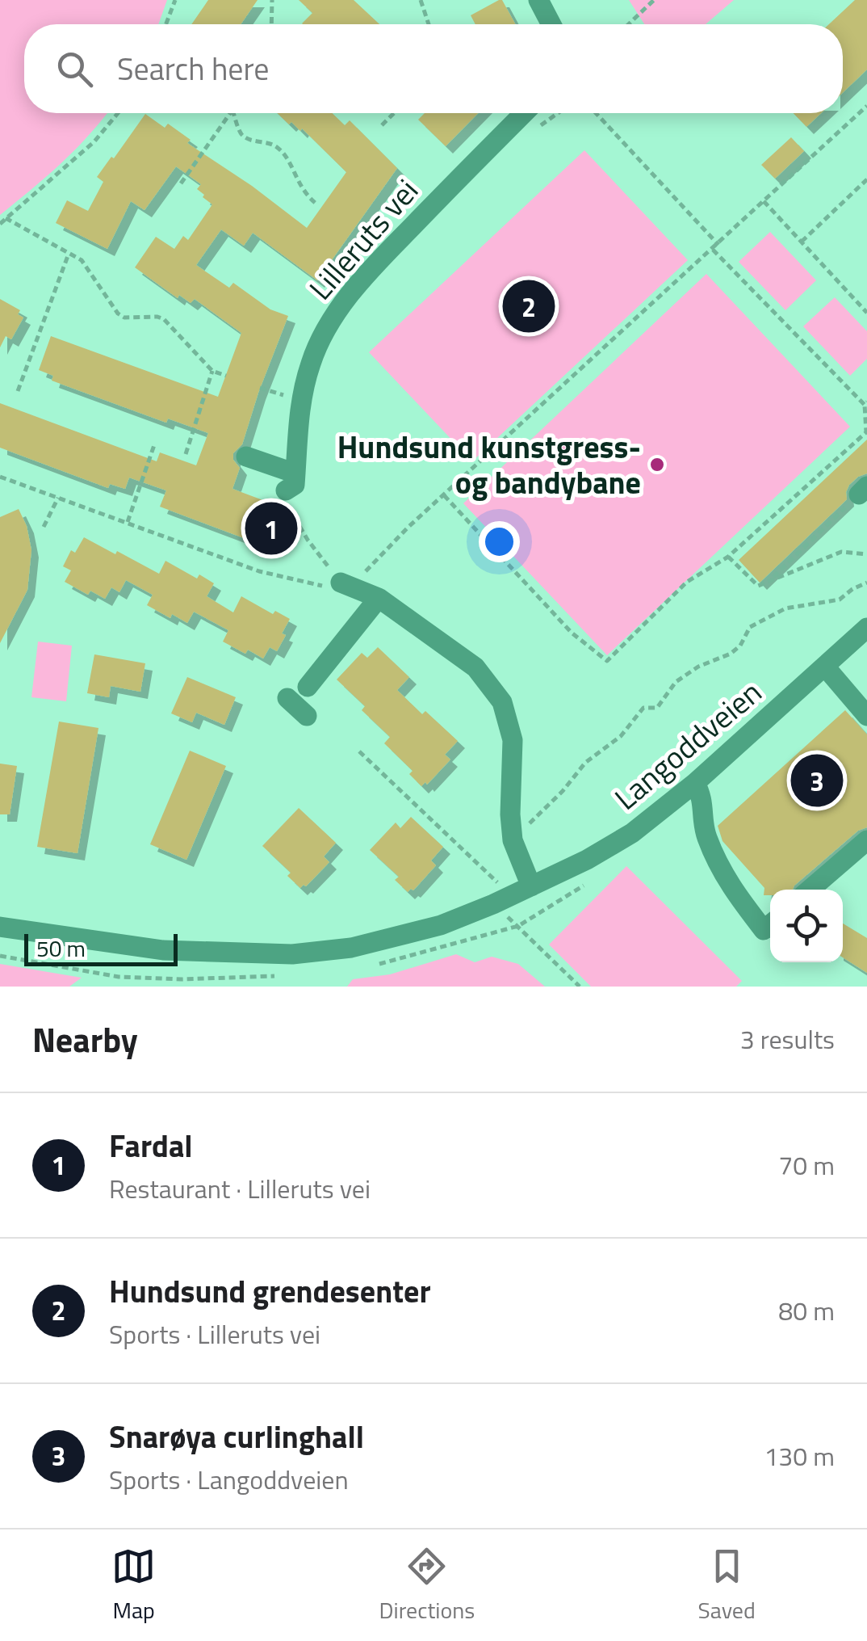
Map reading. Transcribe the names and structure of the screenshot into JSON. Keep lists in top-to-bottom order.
{
  "streets": {
    "street": ["Lilleruts vei", "Langoddveien"]
  },
  "places": ["Hundsund kunstgress- og bandybane"],
  "scale_bar": "50 m",
  "page": {
    "search": "Search here",
    "pins": ["2", "1", "3"],
    "scale": "50 m",
    "heading": ["Nearby", "3 results"],
    "list": [
      {
        "mark": "1",
        "name": "Fardal",
        "note": "Restaurant · Lilleruts vei",
        "value": "70 m"
      },
      {
        "mark": "2",
        "name": "Hundsund grendesenter",
        "note": "Sports · Lilleruts vei",
        "value": "80 m"
      },
      {
        "mark": "3",
        "name": "Snarøya curlinghall",
        "note": "Sports · Langoddveien",
        "value": "130 m"
      }
    ],
    "nav": ["Map", "Directions", "Saved"]
  }
}
